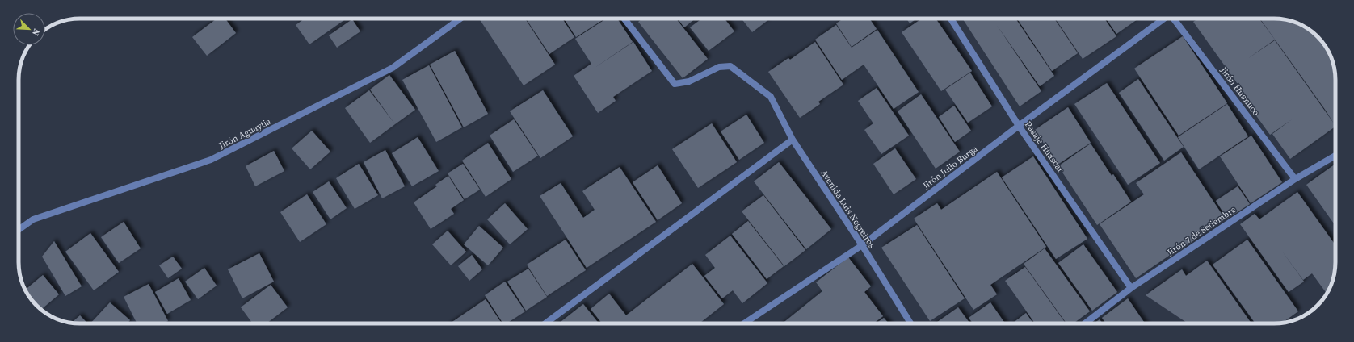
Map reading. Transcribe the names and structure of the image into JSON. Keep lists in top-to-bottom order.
{
  "streets": {
    "street": [
      "Jirón Huanuco",
      "Jirón Aguaytia",
      "Pasaje Huascar",
      "Jirón Julio Burga",
      "Avenida Luis Negreiros",
      "Jirón 7 de Setiembre"
    ]
  },
  "crossings": [
    ["Jirón Huanuco", "Jirón 7 de Setiembre"],
    ["Pasaje Huascar", "Jirón Julio Burga"],
    ["Pasaje Huascar", "Jirón 7 de Setiembre"],
    ["Jirón Julio Burga", "Avenida Luis Negreiros"]
  ],
  "north": "bottom right"
}
